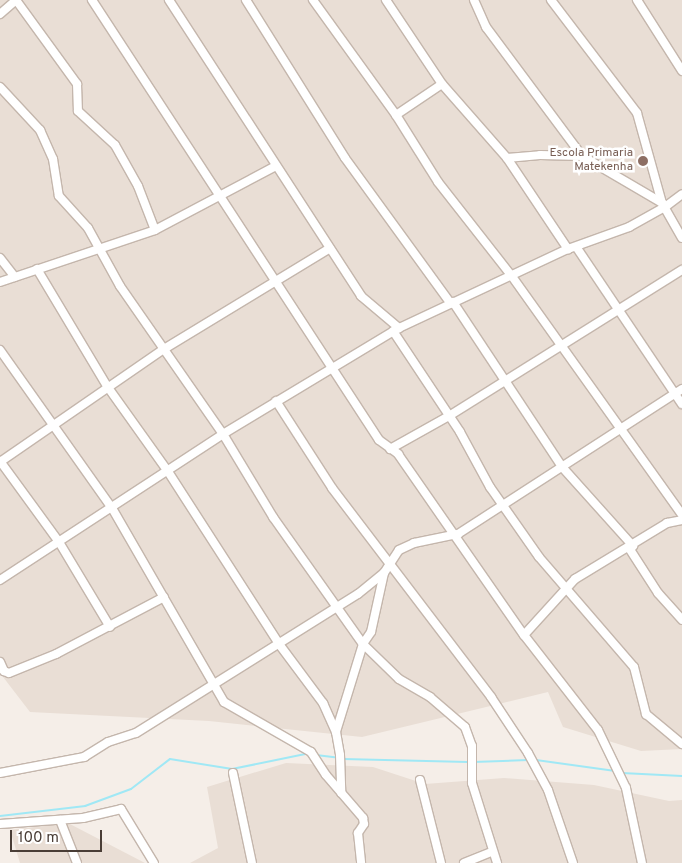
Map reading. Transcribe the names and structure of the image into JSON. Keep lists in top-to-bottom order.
{
  "places": ["Escola Primaria Matekenha"],
  "scale_bar": "100 m"
}
